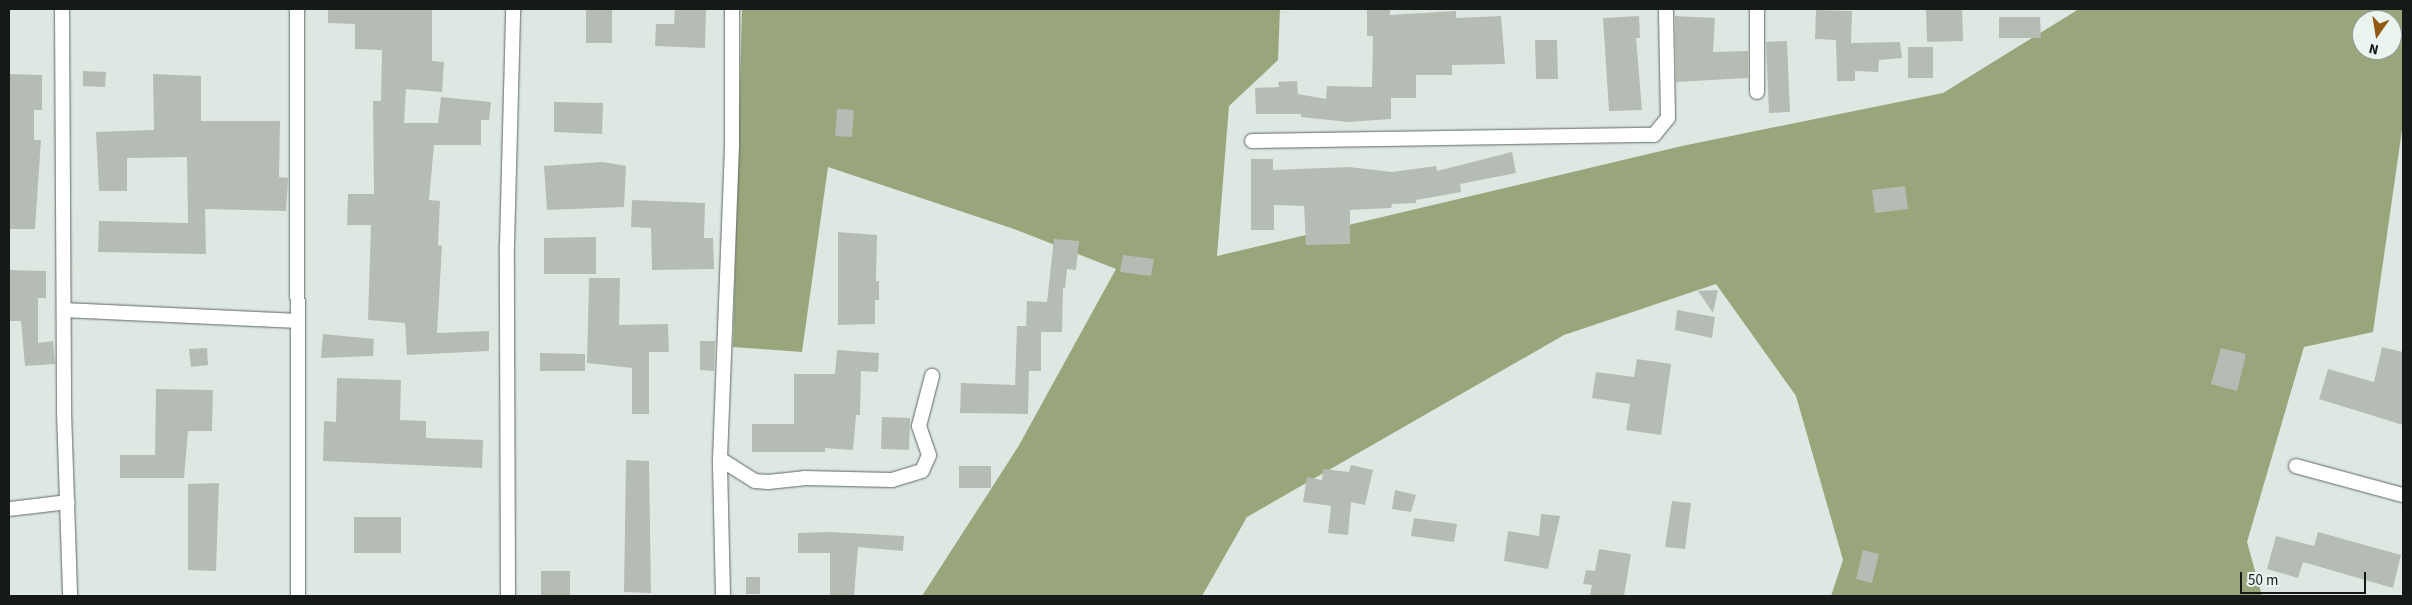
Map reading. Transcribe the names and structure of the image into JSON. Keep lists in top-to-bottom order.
{
  "scale_bar": "50 m",
  "north": "bottom"
}
